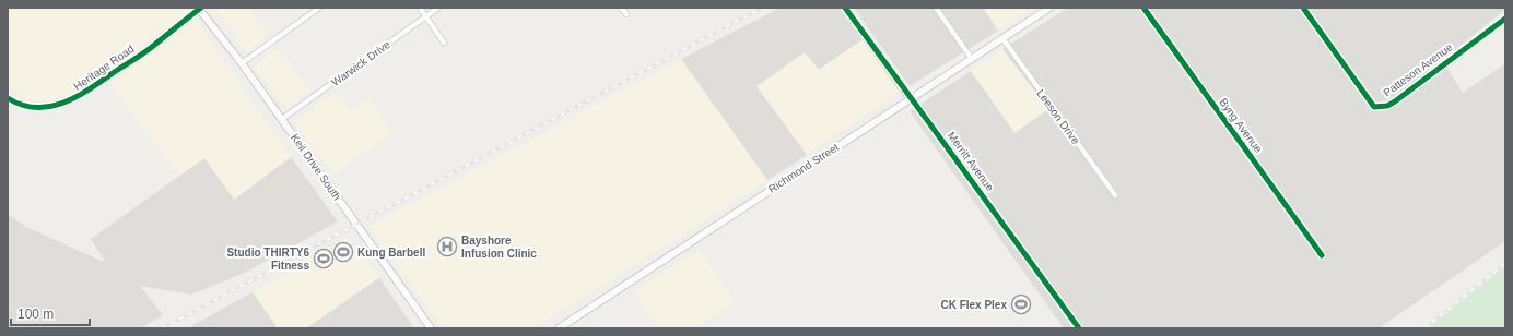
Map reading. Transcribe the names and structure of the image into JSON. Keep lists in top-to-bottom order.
{
  "streets": {
    "main road": ["Keil Drive South", "Richmond Street"],
    "street": [
      "Warwick Drive",
      "Heritage Road",
      "Patteson Avenue",
      "Leeson Drive",
      "Byng Avenue",
      "Merritt Avenue"
    ]
  },
  "crossings": [
    ["Warwick Drive", "Keil Drive South"],
    ["Heritage Road", "Keil Drive South"],
    ["Leeson Drive", "Richmond Street"],
    ["Merritt Avenue", "Richmond Street"]
  ],
  "places": {
    "hospital": ["Bayshore Infusion Clinic"],
    "sports": ["Kung Barbell", "Studio THIRTY6 Fitness", "CK Flex Plex"]
  },
  "scale_bar": "100 m"
}
